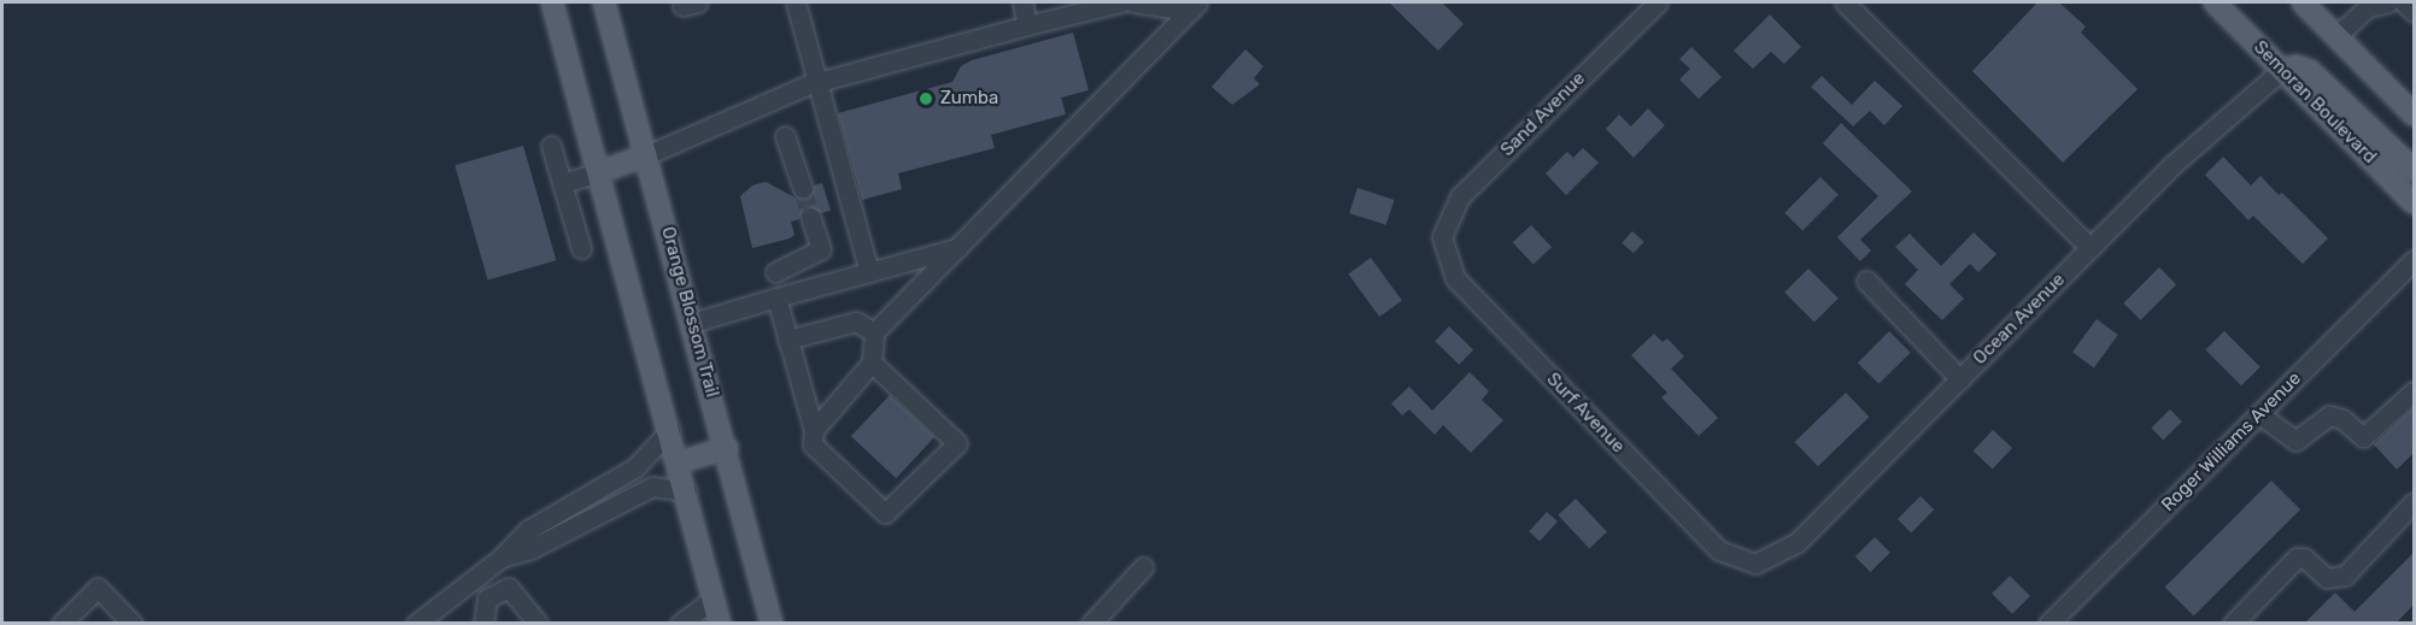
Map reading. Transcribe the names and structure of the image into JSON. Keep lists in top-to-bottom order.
{
  "streets": {
    "main road": ["Semoran Boulevard", "Orange Blossom Trail"],
    "street": [
      "Sand Avenue",
      "Ocean Avenue",
      "Surf Avenue",
      "Roger Williams Avenue"
    ]
  },
  "crossings": [
    ["Semoran Boulevard", "Ocean Avenue"],
    ["Sand Avenue", "Surf Avenue"],
    ["Ocean Avenue", "Surf Avenue"]
  ],
  "places": ["Zumba"]
}
